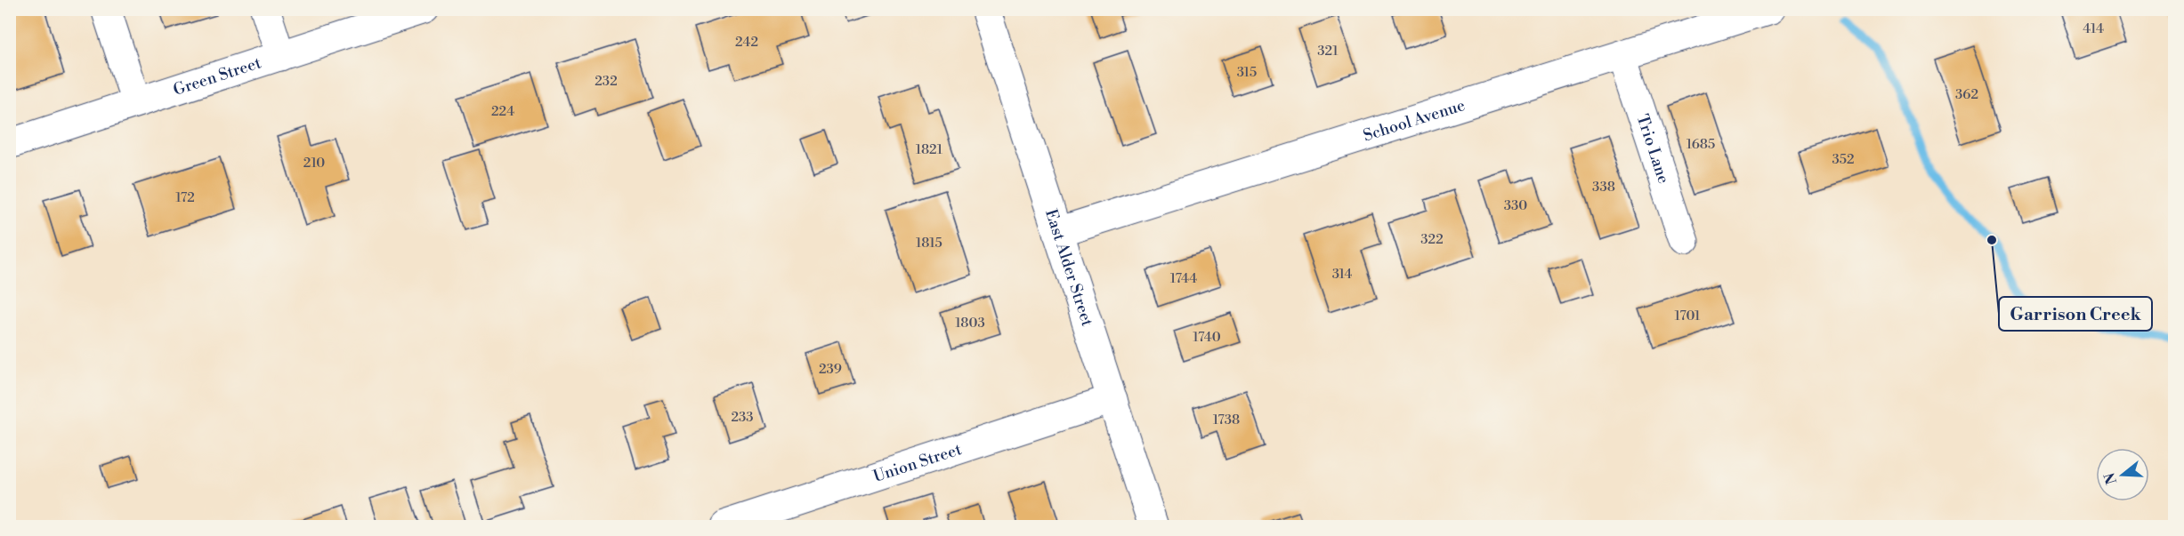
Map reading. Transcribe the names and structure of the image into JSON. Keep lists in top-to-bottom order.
{
  "streets": {
    "main road": [
      "Green Street",
      "School Avenue",
      "Trio Lane",
      "East Alder Street",
      "Union Street"
    ]
  },
  "crossings": [
    ["School Avenue", "Trio Lane"],
    ["School Avenue", "East Alder Street"],
    ["East Alder Street", "Union Street"]
  ],
  "places": ["Garrison Creek"],
  "house_numbers": [
    "414",
    "242",
    "321",
    "315",
    "232",
    "362",
    "224",
    "1685",
    "1821",
    "352",
    "210",
    "338",
    "172",
    "330",
    "322",
    "1815",
    "314",
    "1744",
    "1701",
    "1803",
    "1740",
    "239",
    "233",
    "1738"
  ],
  "north": "left"
}
